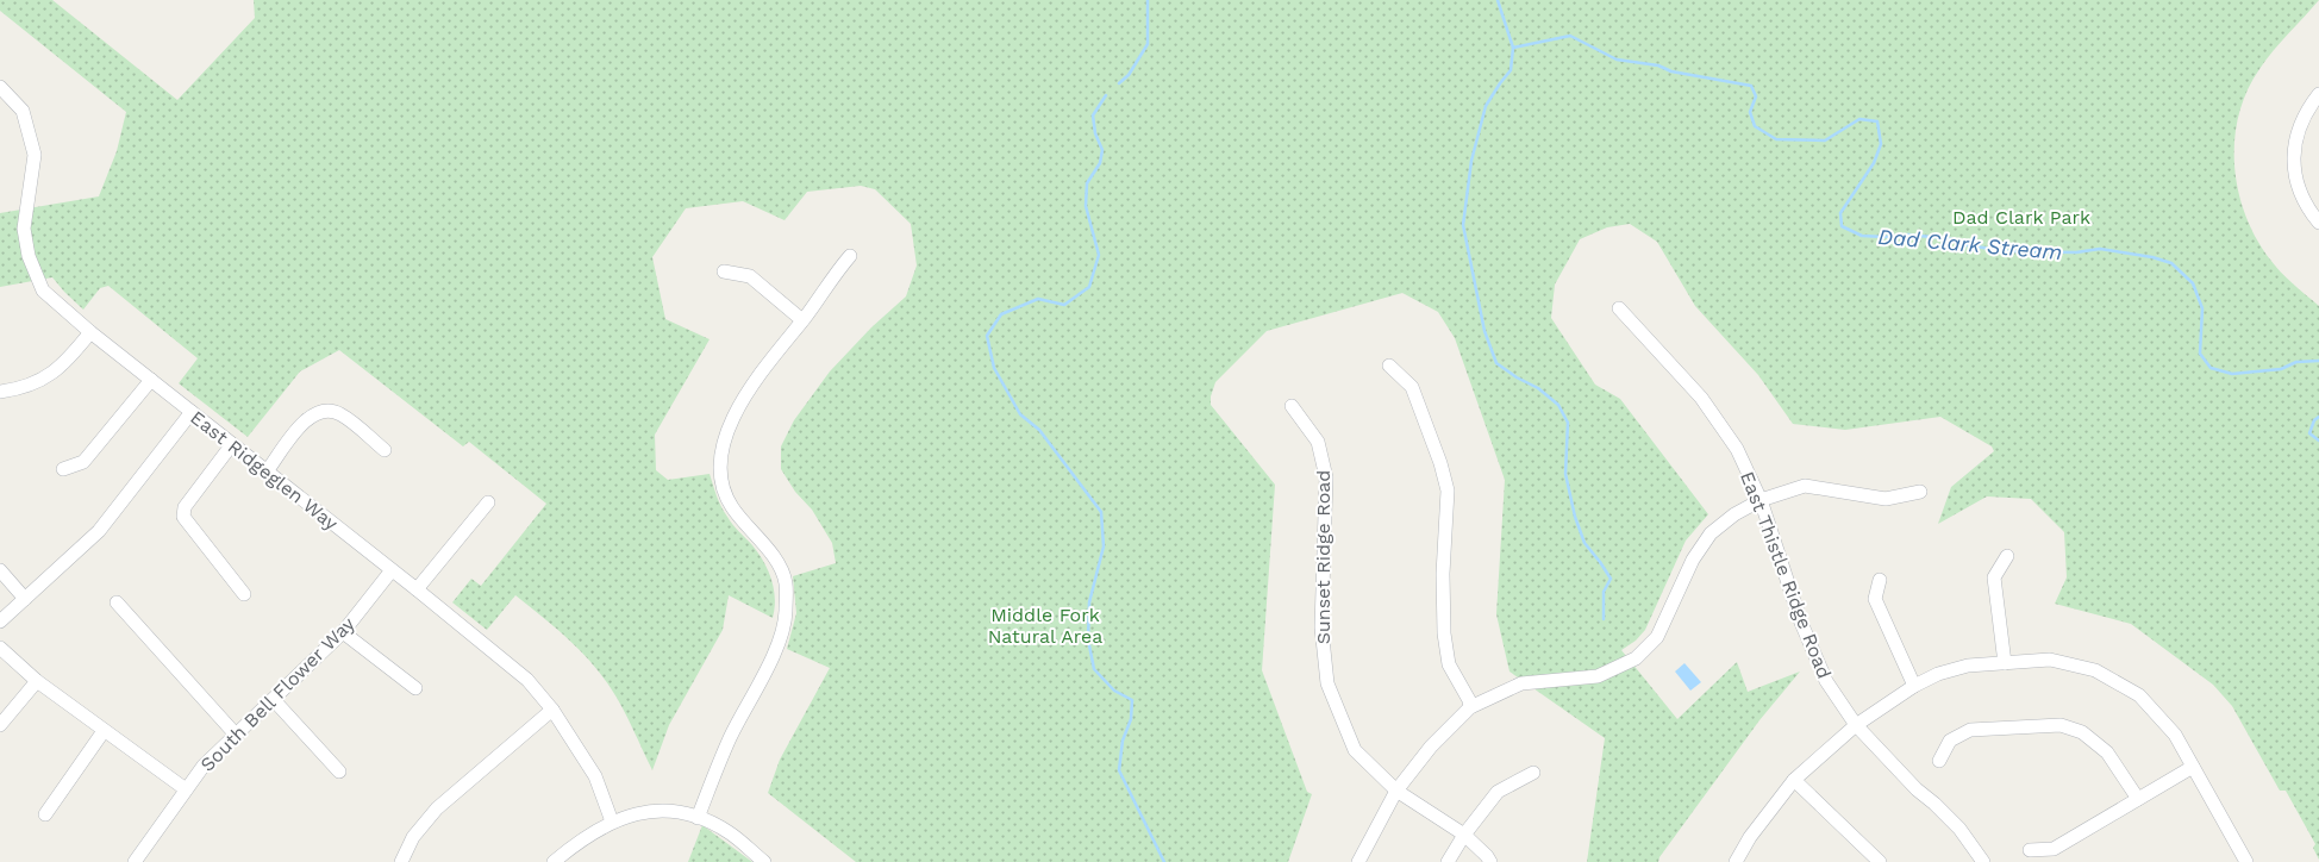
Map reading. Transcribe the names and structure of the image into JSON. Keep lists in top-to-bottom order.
{
  "streets": {
    "street": [
      "East Ridgeglen Way",
      "Sunset Ridge Road",
      "East Thistle Ridge Road",
      "South Bell Flower Way"
    ]
  },
  "crossings": [
    ["East Ridgeglen Way", "South Bell Flower Way"]
  ],
  "water": ["Dad Clark Stream"],
  "parks": ["Dad Clark Park", "Middle Fork Natural Area"]
}
